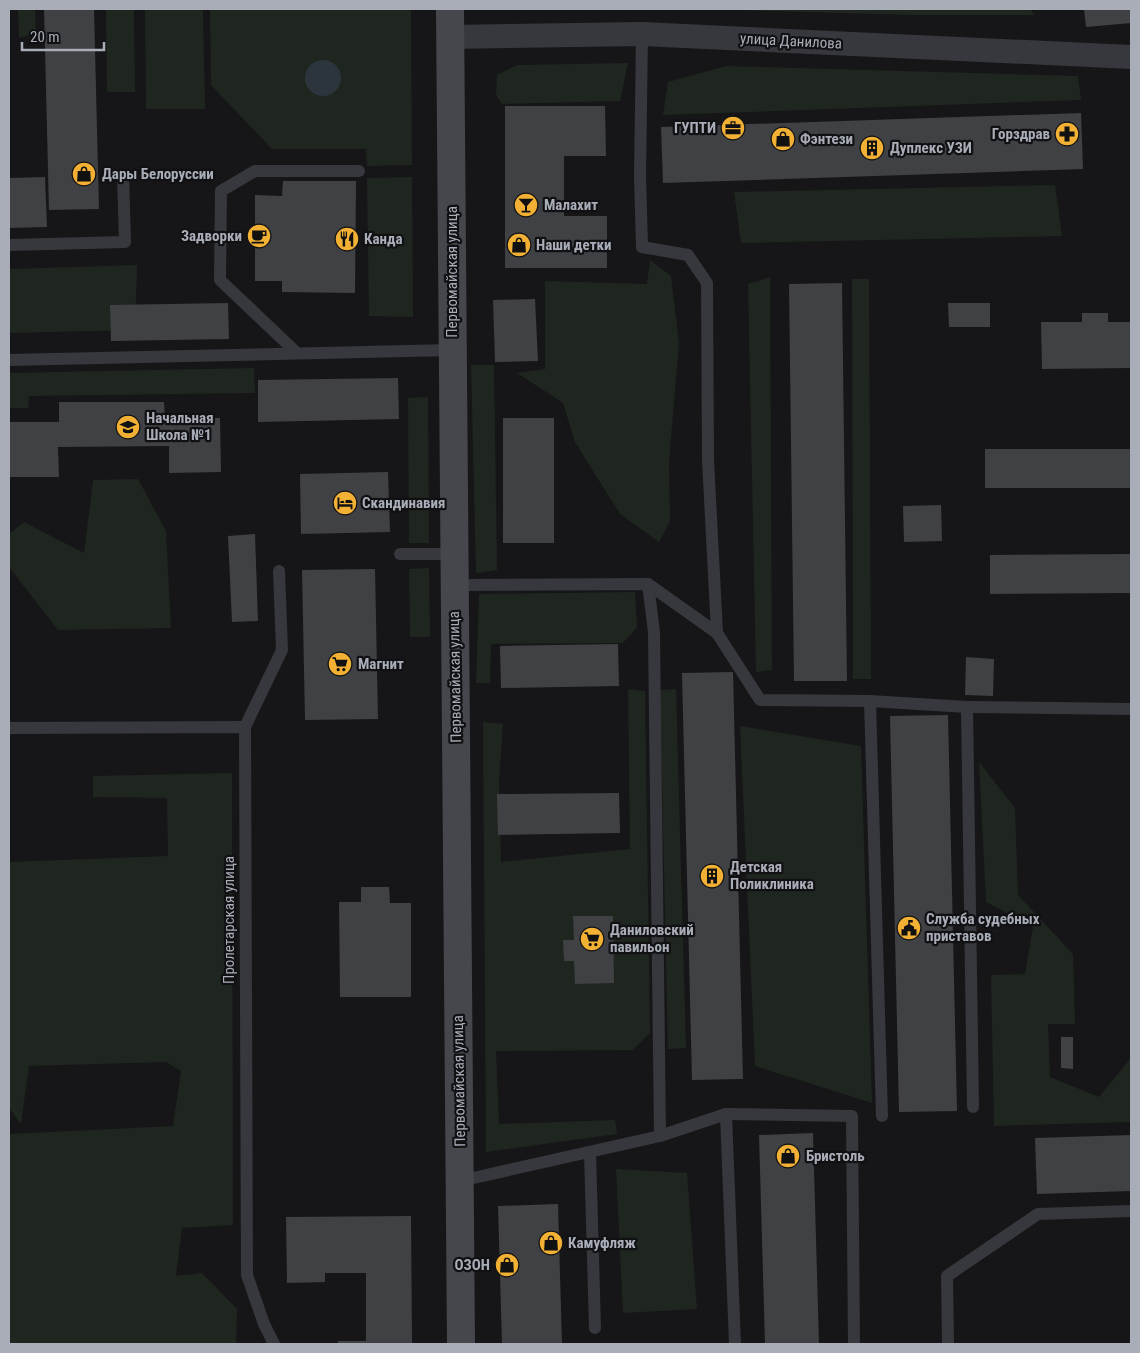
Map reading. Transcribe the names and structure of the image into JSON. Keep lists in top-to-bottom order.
{
  "streets": {
    "main road": ["Первомайская улица"],
    "street": ["улица Данилова"],
    "lane": ["Пролетарская улица"]
  },
  "crossings": [
    ["улица Данилова", "Первомайская улица"]
  ],
  "places": {
    "office": ["ГУПТИ"],
    "pharmacy": ["Горздрав"],
    "shop": [
      "Фэнтези",
      "Дары Белоруссии",
      "Наши детки",
      "Бристоль",
      "Камуфляж",
      "ОЗОН"
    ],
    "building": ["Дуплекс УЗИ", "Детская Поликлиника"],
    "bar": ["Малахит"],
    "cafe": ["Задворки"],
    "restaurant": ["Канда"],
    "school or university": ["Начальная Школа №1"],
    "hotel": ["Скандинавия"],
    "supermarket": ["Магнит", "Даниловский павильон"],
    "public building": ["Служба судебных приставов"]
  },
  "scale_bar": "20 m"
}
